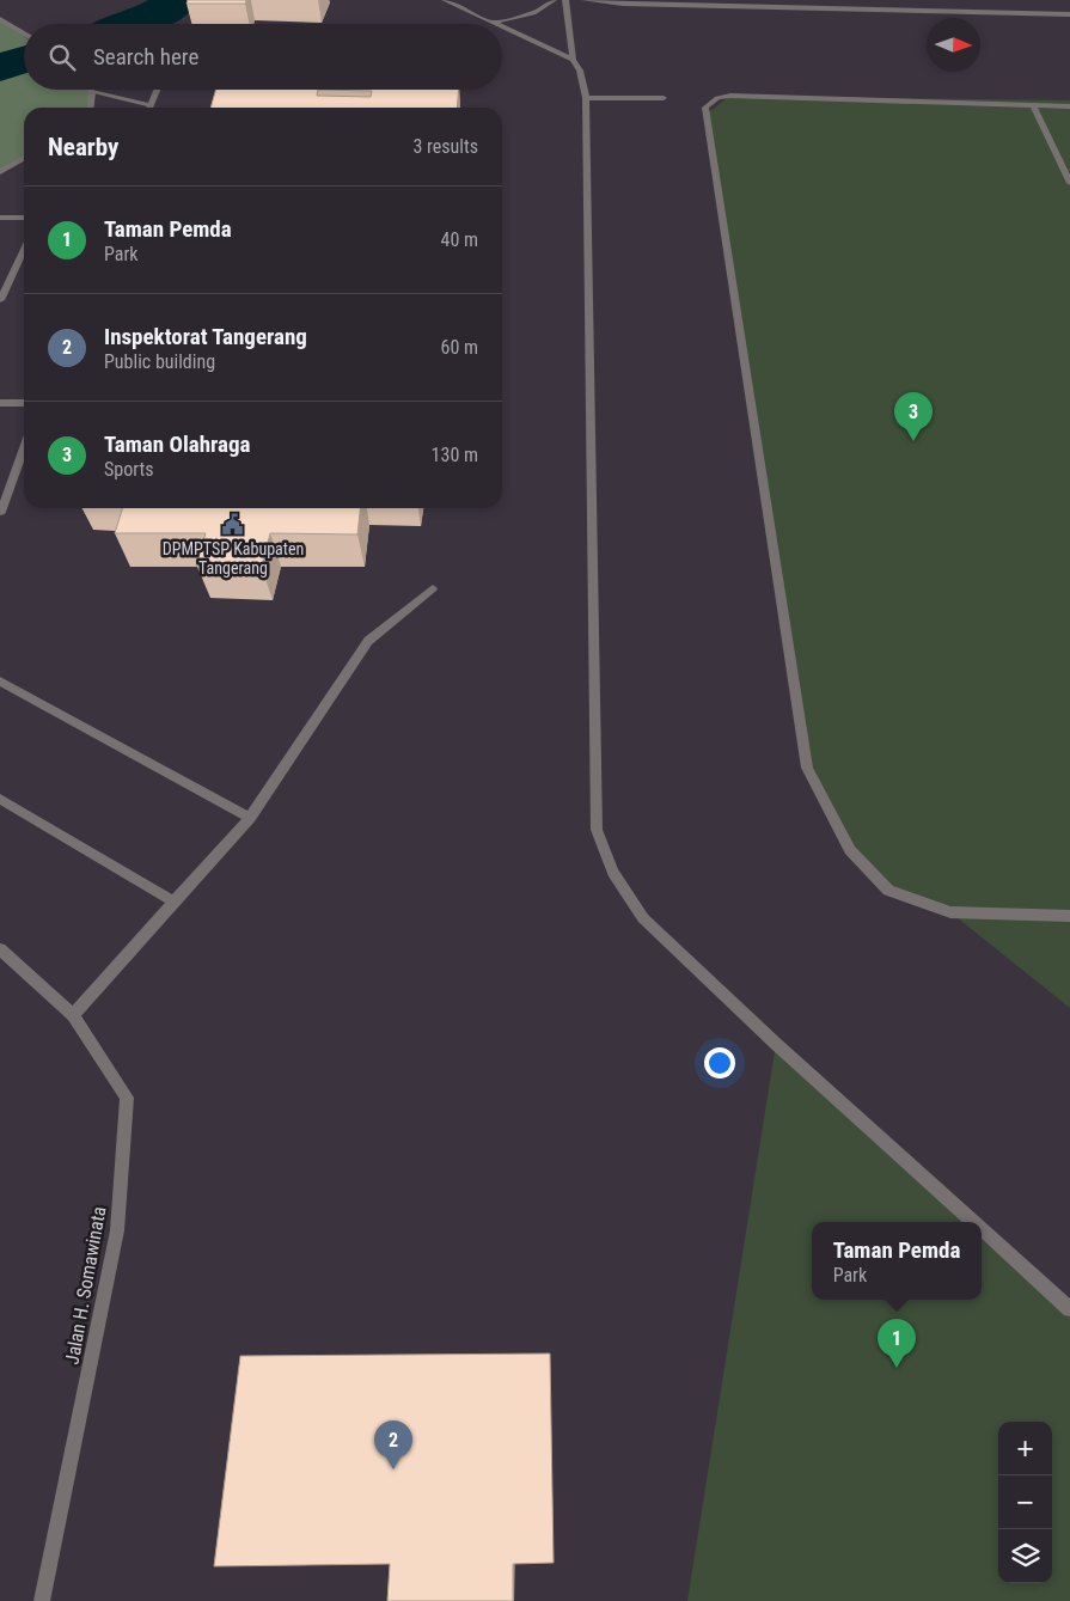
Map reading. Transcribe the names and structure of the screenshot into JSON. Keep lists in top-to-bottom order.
{
  "streets": {
    "street": ["Jalan H. Somawinata"]
  },
  "places": {
    "public building": ["DPMPTSP Kabupaten Tangerang"]
  },
  "north": "right",
  "page": {
    "search": "Search here",
    "heading": ["Nearby", "3 results"],
    "list": [
      {
        "mark": "1",
        "name": "Taman Pemda",
        "note": "Park",
        "value": "40 m"
      },
      {
        "mark": "2",
        "name": "Inspektorat Tangerang",
        "note": "Public building",
        "value": "60 m"
      },
      {
        "mark": "3",
        "name": "Taman Olahraga",
        "note": "Sports",
        "value": "130 m"
      }
    ],
    "pins": ["3", "1", "2"],
    "popup": ["Taman Pemda", "Park"],
    "map_buttons": ["+", "−"]
  }
}
